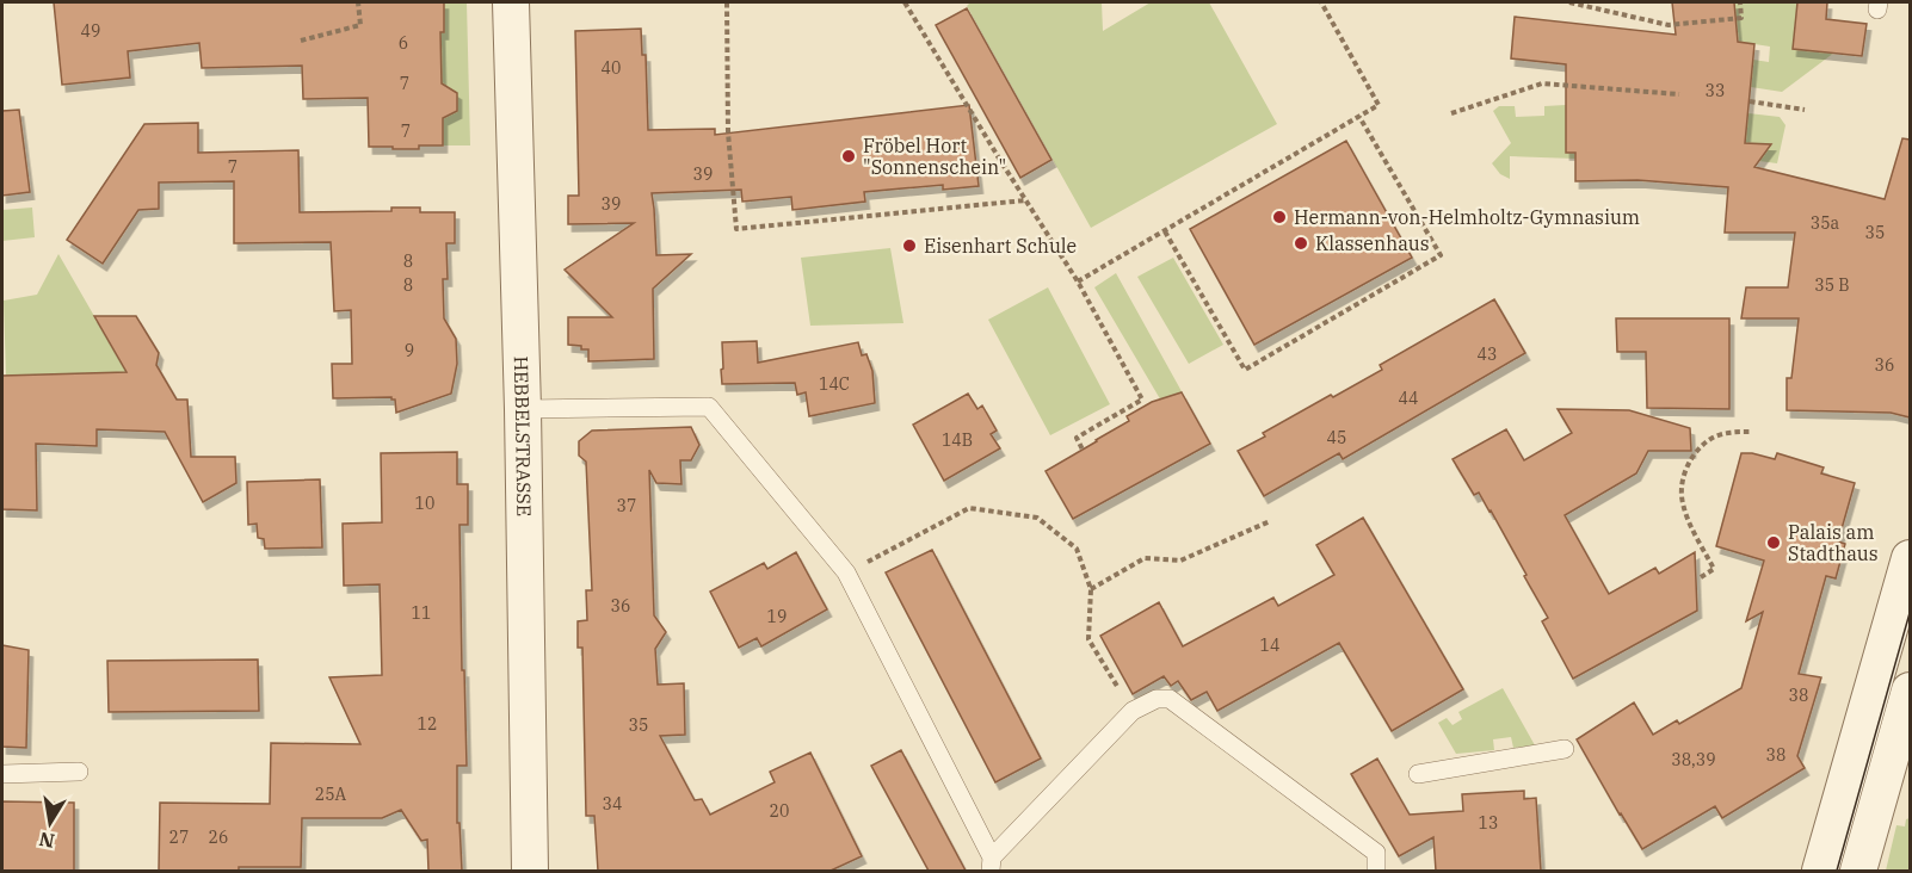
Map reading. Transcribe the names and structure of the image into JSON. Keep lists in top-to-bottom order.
{
  "streets": {
    "street": ["HEBBELSTRASSE"]
  },
  "places": [
    "Fröbel Hort \"Sonnenschein\"",
    "Hermann-von-Helmholtz-Gymnasium",
    "Klassenhaus",
    "Eisenhart Schule",
    "Palais am Stadthaus"
  ],
  "house_numbers": [
    "49",
    "6",
    "40",
    "7",
    "33",
    "7",
    "7",
    "39",
    "39",
    "35a",
    "35",
    "8",
    "8",
    "35 B",
    "9",
    "43",
    "36",
    "14C",
    "44",
    "45",
    "14B",
    "10",
    "37",
    "36",
    "11",
    "19",
    "14",
    "38",
    "12",
    "35",
    "38",
    "38,39",
    "25A",
    "34",
    "20",
    "13",
    "27",
    "26"
  ],
  "north": "bottom"
}
